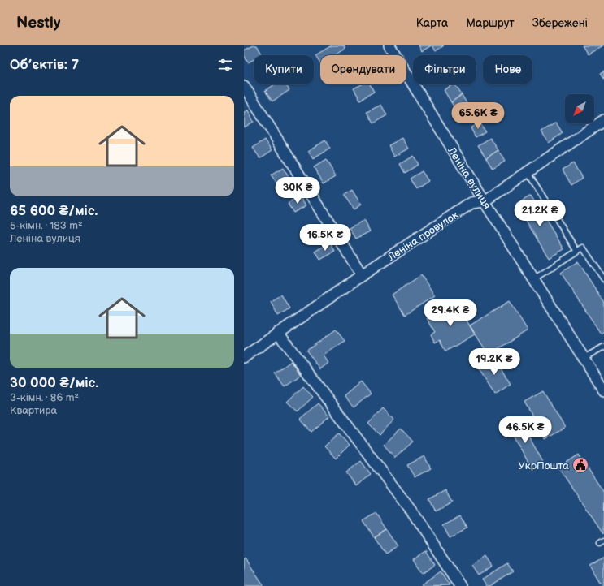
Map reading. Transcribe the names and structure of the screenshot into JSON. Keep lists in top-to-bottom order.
{
  "streets": {
    "street": ["Леніна вулиця", "Леніна провулок"]
  },
  "crossings": [
    ["Леніна вулиця", "Леніна провулок"]
  ],
  "places": {
    "public building": ["УкрПошта"]
  },
  "north": "bottom left",
  "page": {
    "header": "Nestly",
    "nav": ["Карта", "Маршрут", "Збережені"],
    "heading": "Об’єктів: 7",
    "chip": [
      "Купити",
      "Орендувати",
      "Фільтри",
      "Нове"
    ],
    "list": [
      {
        "name": "65 600 ₴/міс.",
        "note": "5-кімн. · 183 m² · Леніна вулиця"
      },
      {
        "name": "30 000 ₴/міс.",
        "note": "3-кімн. · 86 m² · Квартира"
      }
    ],
    "price": [
      "65.6K ₴",
      "30K ₴",
      "21.2K ₴",
      "16.5K ₴",
      "29.4K ₴",
      "19.2K ₴",
      "46.5K ₴"
    ]
  }
}
